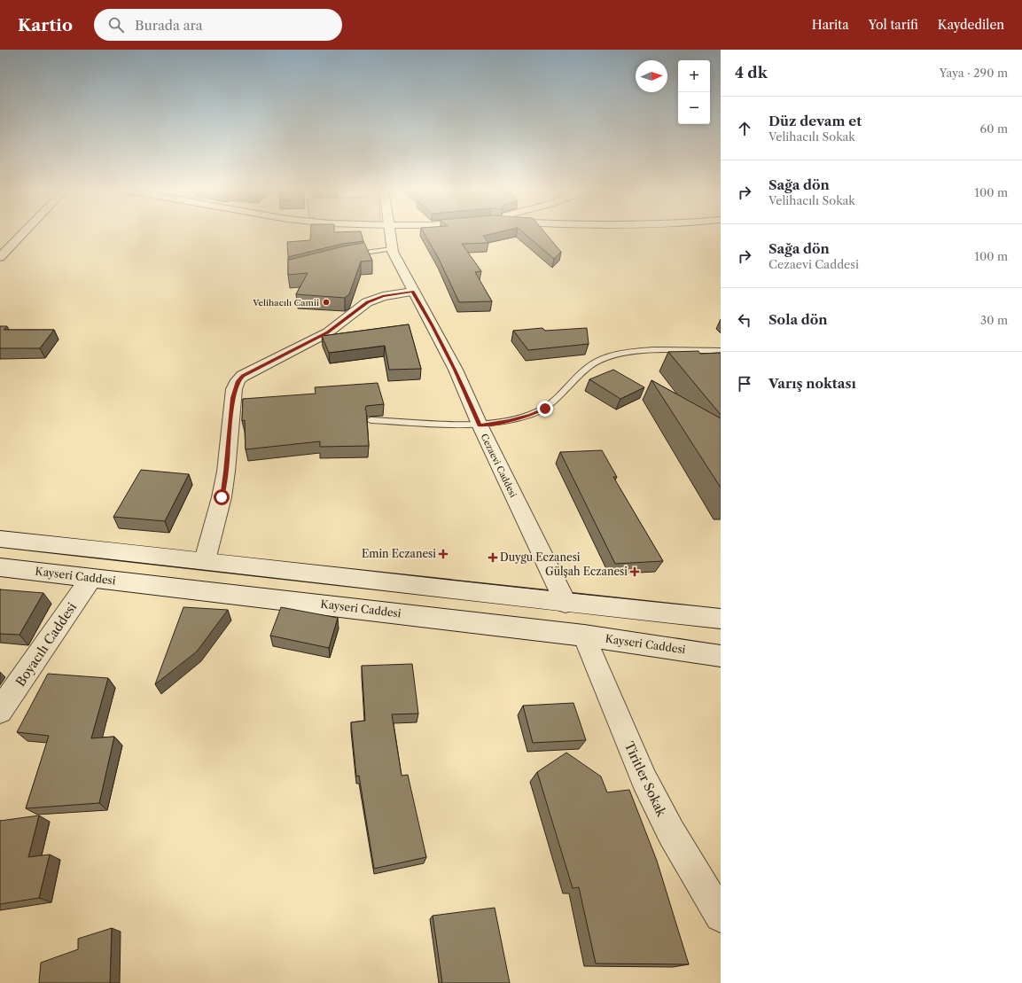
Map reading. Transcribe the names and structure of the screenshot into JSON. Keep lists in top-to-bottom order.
{
  "streets": {
    "street": [
      "Cezaevi Caddesi",
      "Kayseri Caddesi",
      "Boyacılı Caddesi",
      "Tiritler Sokak"
    ]
  },
  "crossings": [
    ["Kayseri Caddesi", "Boyacılı Caddesi"],
    ["Kayseri Caddesi", "Tiritler Sokak"]
  ],
  "places": {
    "other": ["Velihacılı Camii"],
    "health": ["Emin Eczanesi", "Duygu Eczanesi", "Gülşah Eczanesi"]
  },
  "north": "right",
  "page": {
    "header": "Kartio",
    "search": "Burada ara",
    "nav": ["Harita", "Yol tarifi", "Kaydedilen"],
    "heading": ["4 dk", "Yaya · 290 m"],
    "map_buttons": ["+", "−"],
    "list": [
      ["Düz devam et", "Velihacılı Sokak", "60 m"],
      ["Sağa dön", "Velihacılı Sokak", "100 m"],
      ["Sağa dön", "Cezaevi Caddesi", "100 m"],
      ["Sola dön", "30 m"],
      "Varış noktası"
    ]
  }
}
